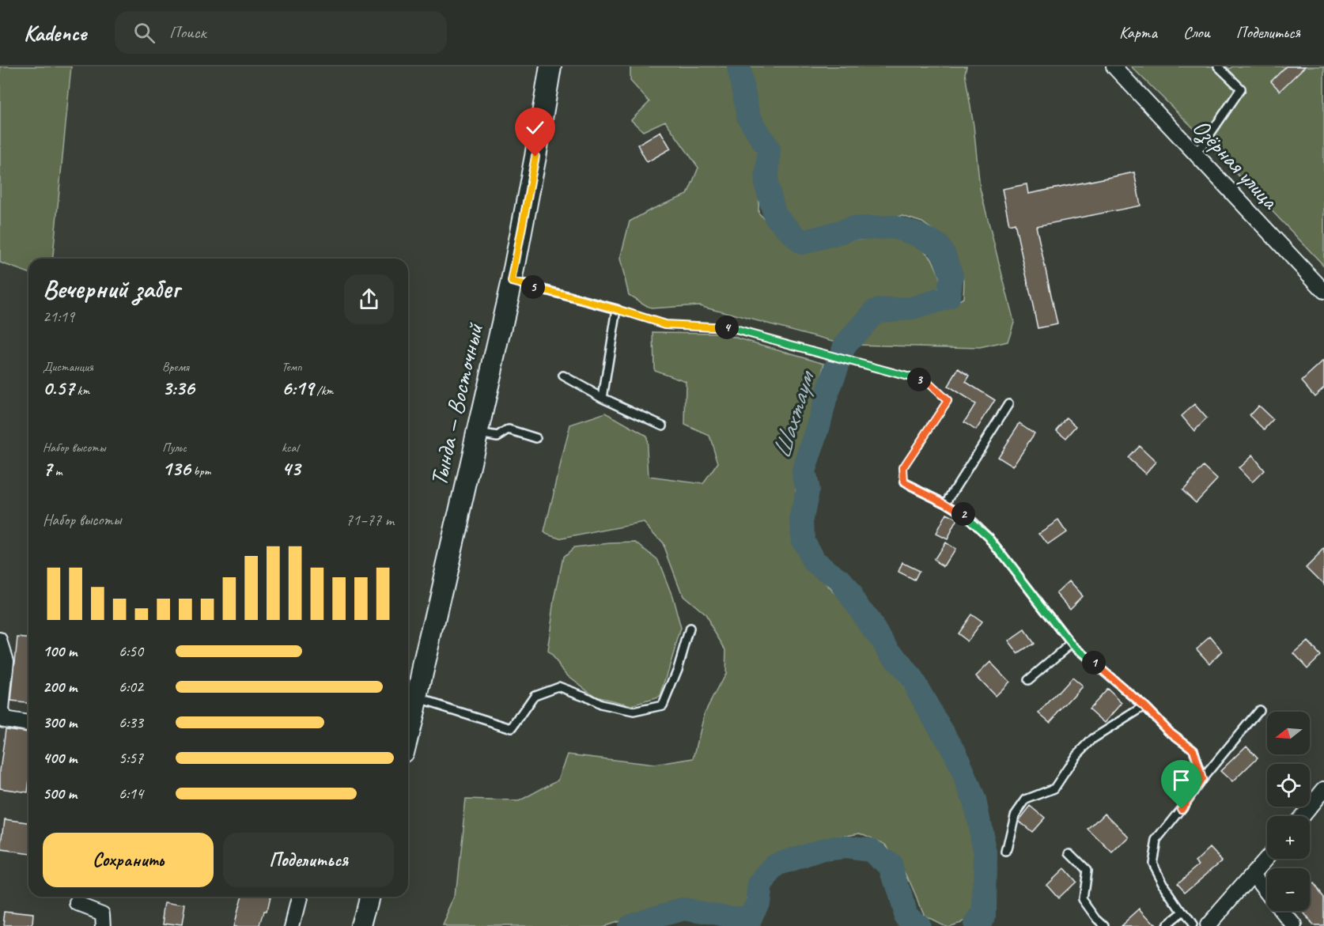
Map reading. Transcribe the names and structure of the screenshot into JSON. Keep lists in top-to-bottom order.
{
  "streets": {
    "street": ["Озёрная улица", "Тында — Восточный"]
  },
  "water": ["Шахтаум"],
  "north": "left",
  "page": {
    "header": "Kadence",
    "search": "Поиск",
    "nav": ["Карта", "Слои", "Поделиться"],
    "heading": ["Вечерний забег", "21:19"],
    "pins": [
      "5",
      "4",
      "3",
      "2",
      "1"
    ],
    "stats": [
      ["Дистанция", "0.57 km"],
      ["Время", "3:36"],
      ["Темп", "6:19 /km"],
      ["Набор высоты", "7 m"],
      ["Пульс", "136 bpm"],
      ["kcal", "43"]
    ],
    "chart": ["Набор высоты", "71–77 m"],
    "list": [
      {
        "name": "100 m",
        "note": "6:50"
      },
      {
        "name": "200 m",
        "note": "6:02"
      },
      {
        "name": "300 m",
        "note": "6:33"
      },
      {
        "name": "400 m",
        "note": "5:57"
      },
      {
        "name": "500 m",
        "note": "6:14"
      }
    ],
    "map_buttons": ["+", "−"],
    "buttons": ["Сохранить", "Поделиться"]
  }
}
